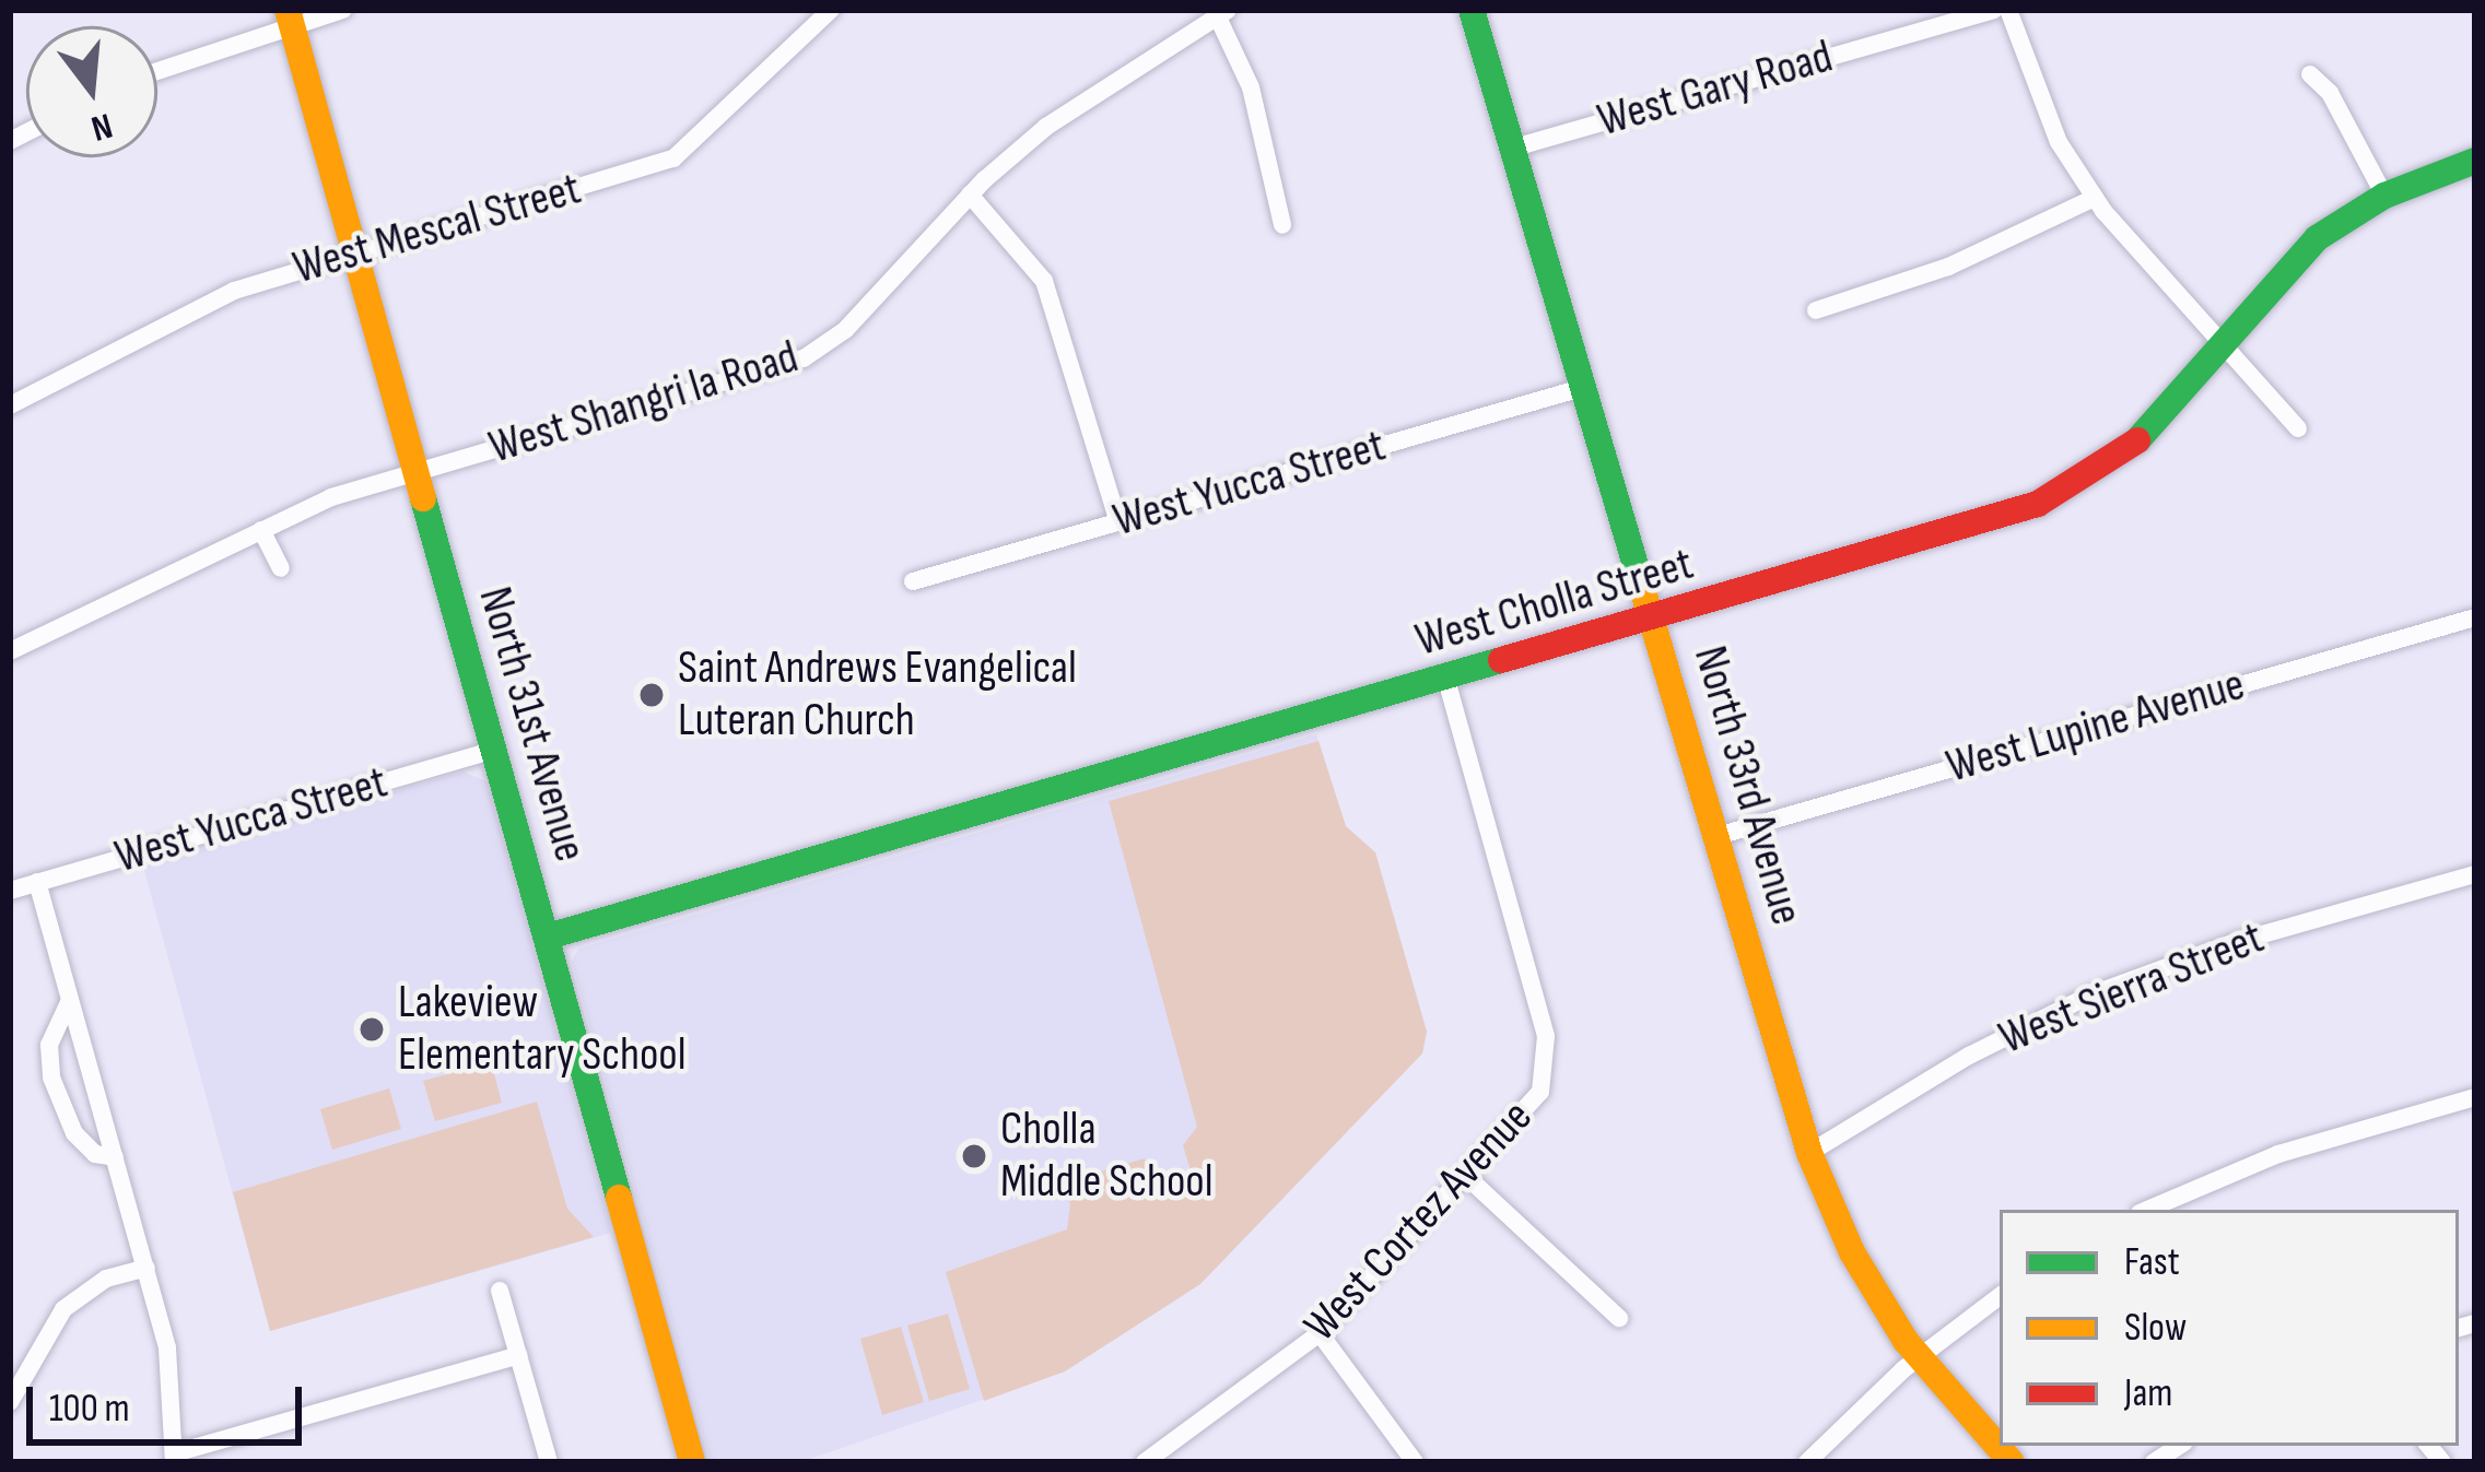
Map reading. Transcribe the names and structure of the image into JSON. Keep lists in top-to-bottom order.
{
  "streets": {
    "street": [
      "West Gary Road",
      "West Mescal Street",
      "West Shangri la Road",
      "West Yucca Street",
      "West Cholla Street",
      "North 31st Avenue",
      "West Lupine Avenue",
      "North 33rd Avenue",
      "West Sierra Street",
      "West Cortez Avenue"
    ]
  },
  "crossings": [
    ["West Gary Road", "North 33rd Avenue"],
    ["West Mescal Street", "North 31st Avenue"],
    ["West Shangri la Road", "North 31st Avenue"],
    ["West Yucca Street", "North 31st Avenue"],
    ["West Yucca Street", "North 33rd Avenue"],
    ["West Cholla Street", "North 31st Avenue"],
    ["West Cholla Street", "North 33rd Avenue"],
    ["West Cholla Street", "West Cortez Avenue"],
    ["West Lupine Avenue", "North 33rd Avenue"],
    ["North 33rd Avenue", "West Sierra Street"]
  ],
  "places": ["Saint Andrews Evangelical Luteran Church", "Lakeview Elementary School", "Cholla Middle School"],
  "legend": ["Fast", "Slow", "Jam"],
  "scale_bar": "100 m",
  "north": "bottom"
}
